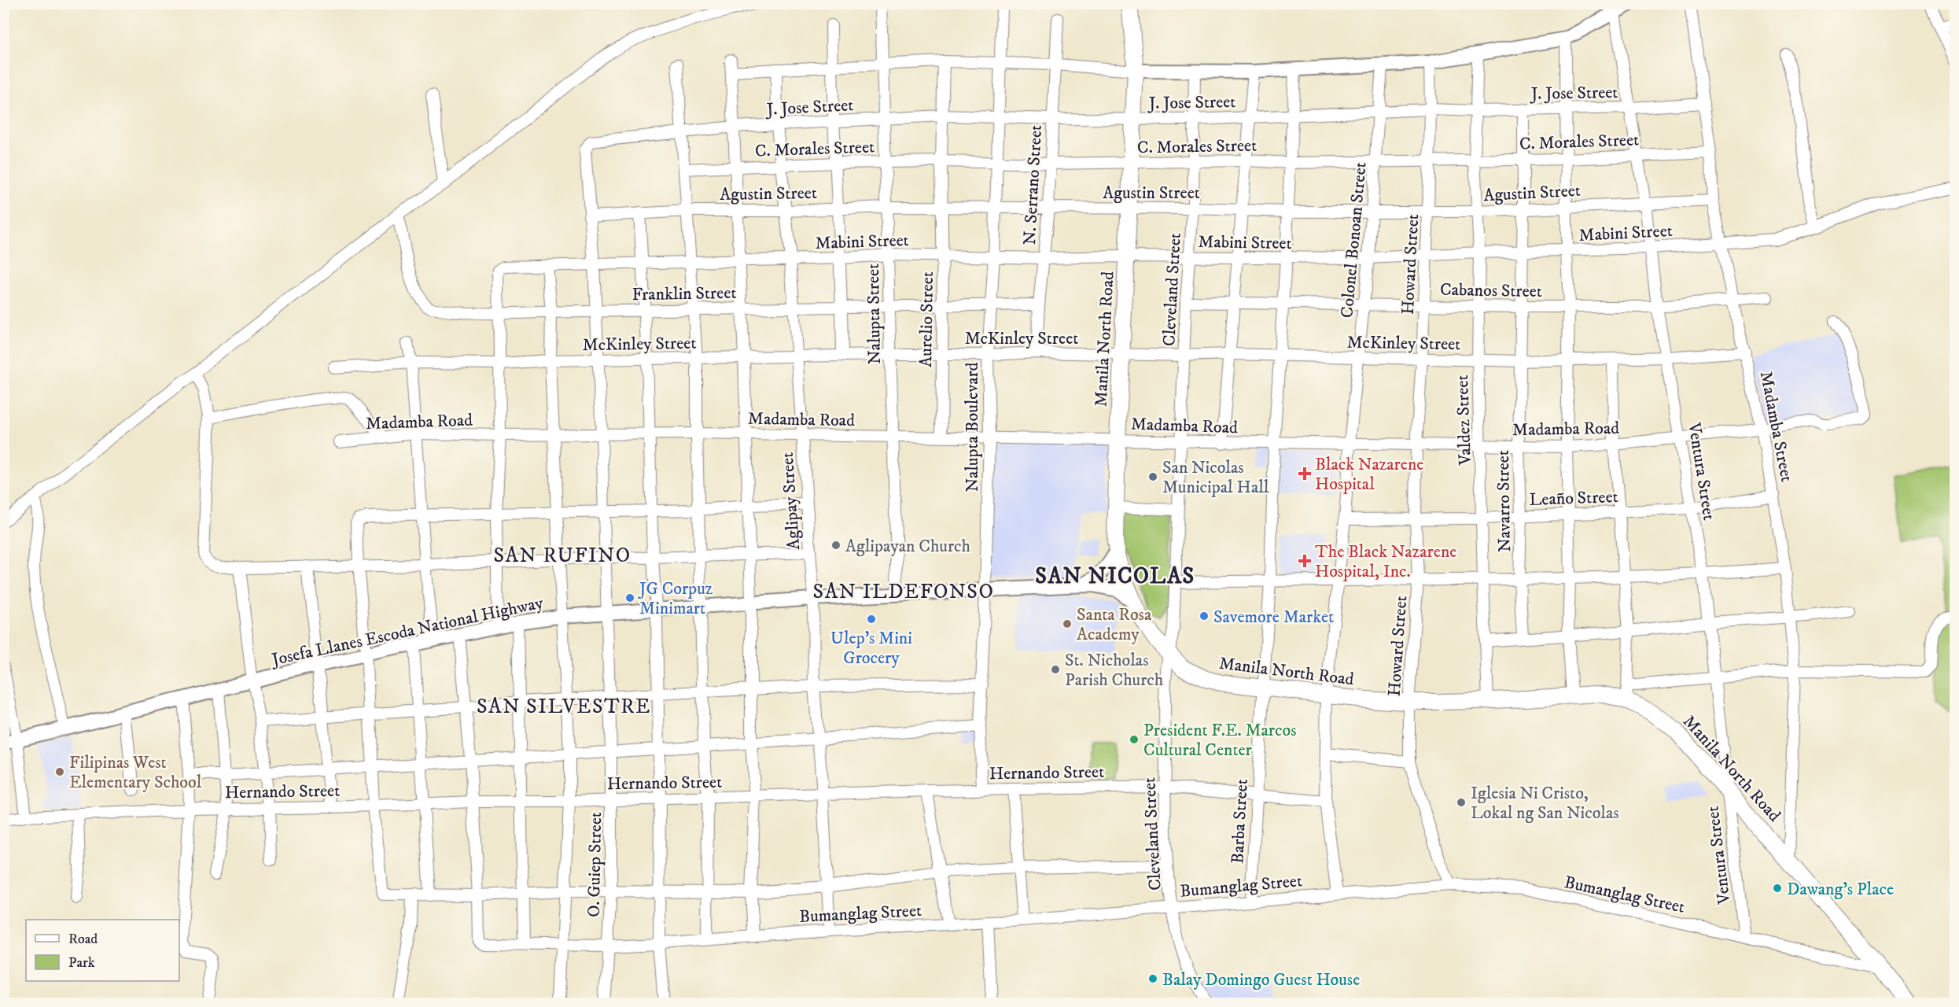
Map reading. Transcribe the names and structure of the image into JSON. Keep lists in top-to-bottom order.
{
  "streets": {
    "highway": ["Manila North Road"],
    "main road": ["Josefa Llanes Escoda National Highway"],
    "street": [
      "J. Jose Street",
      "C. Morales Street",
      "N. Serrano Street",
      "Agustin Street",
      "Mabini Street",
      "Colonel Bonoan Street",
      "Howard Street",
      "Cleveland Street",
      "Cabanos Street",
      "Franklin Street",
      "Nalupta Street",
      "Aurelio Street",
      "McKinley Street",
      "Madamba Road",
      "Valdez Street",
      "Madamba Street",
      "Nalupta Boulevard",
      "Ventura Street",
      "Leaño Street",
      "Aglipay Street",
      "Navarro Street",
      "Hernando Street",
      "Barba Street",
      "O. Guiep Street",
      "Bumanglag Street"
    ]
  },
  "crossings": [
    ["J. Jose Street", "N. Serrano Street"],
    ["J. Jose Street", "Agustin Street"],
    ["J. Jose Street", "Colonel Bonoan Street"],
    ["J. Jose Street", "Howard Street"],
    ["J. Jose Street", "Cleveland Street"],
    ["J. Jose Street", "Nalupta Street"],
    ["J. Jose Street", "Aurelio Street"],
    ["J. Jose Street", "Manila North Road"],
    ["J. Jose Street", "Valdez Street"],
    ["J. Jose Street", "Madamba Street"],
    ["J. Jose Street", "Nalupta Boulevard"],
    ["J. Jose Street", "Ventura Street"],
    ["J. Jose Street", "Aglipay Street"],
    ["J. Jose Street", "Navarro Street"],
    ["J. Jose Street", "Barba Street"],
    ["J. Jose Street", "O. Guiep Street"],
    ["C. Morales Street", "N. Serrano Street"],
    ["C. Morales Street", "Colonel Bonoan Street"],
    ["C. Morales Street", "Howard Street"],
    ["C. Morales Street", "Cleveland Street"],
    ["C. Morales Street", "Nalupta Street"],
    ["C. Morales Street", "Aurelio Street"],
    ["C. Morales Street", "Manila North Road"],
    ["C. Morales Street", "Valdez Street"],
    ["C. Morales Street", "Madamba Street"],
    ["C. Morales Street", "Nalupta Boulevard"],
    ["C. Morales Street", "Ventura Street"],
    ["C. Morales Street", "Aglipay Street"],
    ["C. Morales Street", "Navarro Street"],
    ["C. Morales Street", "Barba Street"],
    ["N. Serrano Street", "Agustin Street"],
    ["N. Serrano Street", "Mabini Street"],
    ["N. Serrano Street", "Franklin Street"],
    ["N. Serrano Street", "McKinley Street"],
    ["Agustin Street", "Colonel Bonoan Street"],
    ["Agustin Street", "Howard Street"],
    ["Agustin Street", "Cleveland Street"],
    ["Agustin Street", "Nalupta Street"],
    ["Agustin Street", "Aurelio Street"],
    ["Agustin Street", "Manila North Road"],
    ["Agustin Street", "Valdez Street"],
    ["Agustin Street", "Madamba Street"],
    ["Agustin Street", "Nalupta Boulevard"],
    ["Agustin Street", "Ventura Street"],
    ["Agustin Street", "Aglipay Street"],
    ["Agustin Street", "Navarro Street"],
    ["Agustin Street", "Barba Street"],
    ["Agustin Street", "O. Guiep Street"],
    ["Mabini Street", "Colonel Bonoan Street"],
    ["Mabini Street", "Howard Street"],
    ["Mabini Street", "Cleveland Street"],
    ["Mabini Street", "Franklin Street"],
    ["Mabini Street", "Nalupta Street"],
    ["Mabini Street", "Aurelio Street"],
    ["Mabini Street", "Manila North Road"],
    ["Mabini Street", "Valdez Street"],
    ["Mabini Street", "Madamba Street"],
    ["Mabini Street", "Nalupta Boulevard"],
    ["Mabini Street", "Ventura Street"],
    ["Mabini Street", "Aglipay Street"],
    ["Mabini Street", "Navarro Street"],
    ["Mabini Street", "Barba Street"],
    ["Mabini Street", "O. Guiep Street"],
    ["Colonel Bonoan Street", "Cabanos Street"],
    ["Colonel Bonoan Street", "McKinley Street"],
    ["Colonel Bonoan Street", "Manila North Road"],
    ["Colonel Bonoan Street", "Madamba Road"],
    ["Colonel Bonoan Street", "Leaño Street"],
    ["Howard Street", "Cabanos Street"],
    ["Howard Street", "McKinley Street"],
    ["Howard Street", "Manila North Road"],
    ["Howard Street", "Madamba Road"],
    ["Howard Street", "Leaño Street"],
    ["Howard Street", "Bumanglag Street"],
    ["Cleveland Street", "Cabanos Street"],
    ["Cleveland Street", "McKinley Street"],
    ["Cleveland Street", "Manila North Road"],
    ["Cleveland Street", "Madamba Road"],
    ["Cleveland Street", "Hernando Street"],
    ["Cleveland Street", "Bumanglag Street"],
    ["Cabanos Street", "Valdez Street"],
    ["Cabanos Street", "Madamba Street"],
    ["Cabanos Street", "Ventura Street"],
    ["Cabanos Street", "Navarro Street"],
    ["Cabanos Street", "Barba Street"],
    ["Franklin Street", "Nalupta Street"],
    ["Franklin Street", "Aurelio Street"],
    ["Franklin Street", "Nalupta Boulevard"],
    ["Franklin Street", "Aglipay Street"],
    ["Franklin Street", "O. Guiep Street"],
    ["Nalupta Street", "McKinley Street"],
    ["Nalupta Street", "Madamba Road"],
    ["Nalupta Street", "Josefa Llanes Escoda National Highway"],
    ["Aurelio Street", "McKinley Street"],
    ["Aurelio Street", "Madamba Road"],
    ["McKinley Street", "Manila North Road"],
    ["McKinley Street", "Valdez Street"],
    ["McKinley Street", "Madamba Street"],
    ["McKinley Street", "Nalupta Boulevard"],
    ["McKinley Street", "Ventura Street"],
    ["McKinley Street", "Aglipay Street"],
    ["McKinley Street", "Navarro Street"],
    ["McKinley Street", "Barba Street"],
    ["McKinley Street", "O. Guiep Street"],
    ["Manila North Road", "Madamba Road"],
    ["Manila North Road", "Valdez Street"],
    ["Manila North Road", "Madamba Street"],
    ["Manila North Road", "Ventura Street"],
    ["Manila North Road", "Josefa Llanes Escoda National Highway"],
    ["Manila North Road", "Barba Street"],
    ["Manila North Road", "Bumanglag Street"],
    ["Madamba Road", "Valdez Street"],
    ["Madamba Road", "Madamba Street"],
    ["Madamba Road", "Nalupta Boulevard"],
    ["Madamba Road", "Ventura Street"],
    ["Madamba Road", "Aglipay Street"],
    ["Madamba Road", "Navarro Street"],
    ["Madamba Road", "Barba Street"],
    ["Madamba Road", "O. Guiep Street"],
    ["Valdez Street", "Leaño Street"],
    ["Madamba Street", "Leaño Street"],
    ["Nalupta Boulevard", "Josefa Llanes Escoda National Highway"],
    ["Nalupta Boulevard", "Hernando Street"],
    ["Ventura Street", "Leaño Street"],
    ["Ventura Street", "Bumanglag Street"],
    ["Leaño Street", "Navarro Street"],
    ["Aglipay Street", "Josefa Llanes Escoda National Highway"],
    ["Aglipay Street", "Hernando Street"],
    ["Aglipay Street", "Bumanglag Street"],
    ["Josefa Llanes Escoda National Highway", "O. Guiep Street"],
    ["Hernando Street", "Barba Street"],
    ["Hernando Street", "O. Guiep Street"],
    ["Barba Street", "Bumanglag Street"],
    ["O. Guiep Street", "Bumanglag Street"]
  ],
  "districts": [
    "SAN RUFINO",
    "SAN NICOLAS",
    "SAN ILDEFONSO",
    "SAN SILVESTRE"
  ],
  "places": {
    "health": ["Black Nazarene Hospital", "The Black Nazarene Hospital, Inc."],
    "other": [
      "San Nicolas Municipal Hall",
      "Aglipayan Church",
      "JG Corpuz Minimart",
      "Savemore Market",
      "Ulep's Mini Grocery",
      "Santa Rosa Academy",
      "St. Nicholas Parish Church",
      "President F.E. Marcos Cultural Center",
      "Filipinas West Elementary School",
      "Iglesia Ni Cristo, Lokal ng San Nicolas",
      "Dawang's Place",
      "Balay Domingo Guest House"
    ]
  },
  "legend": ["Road", "Park"]
}
